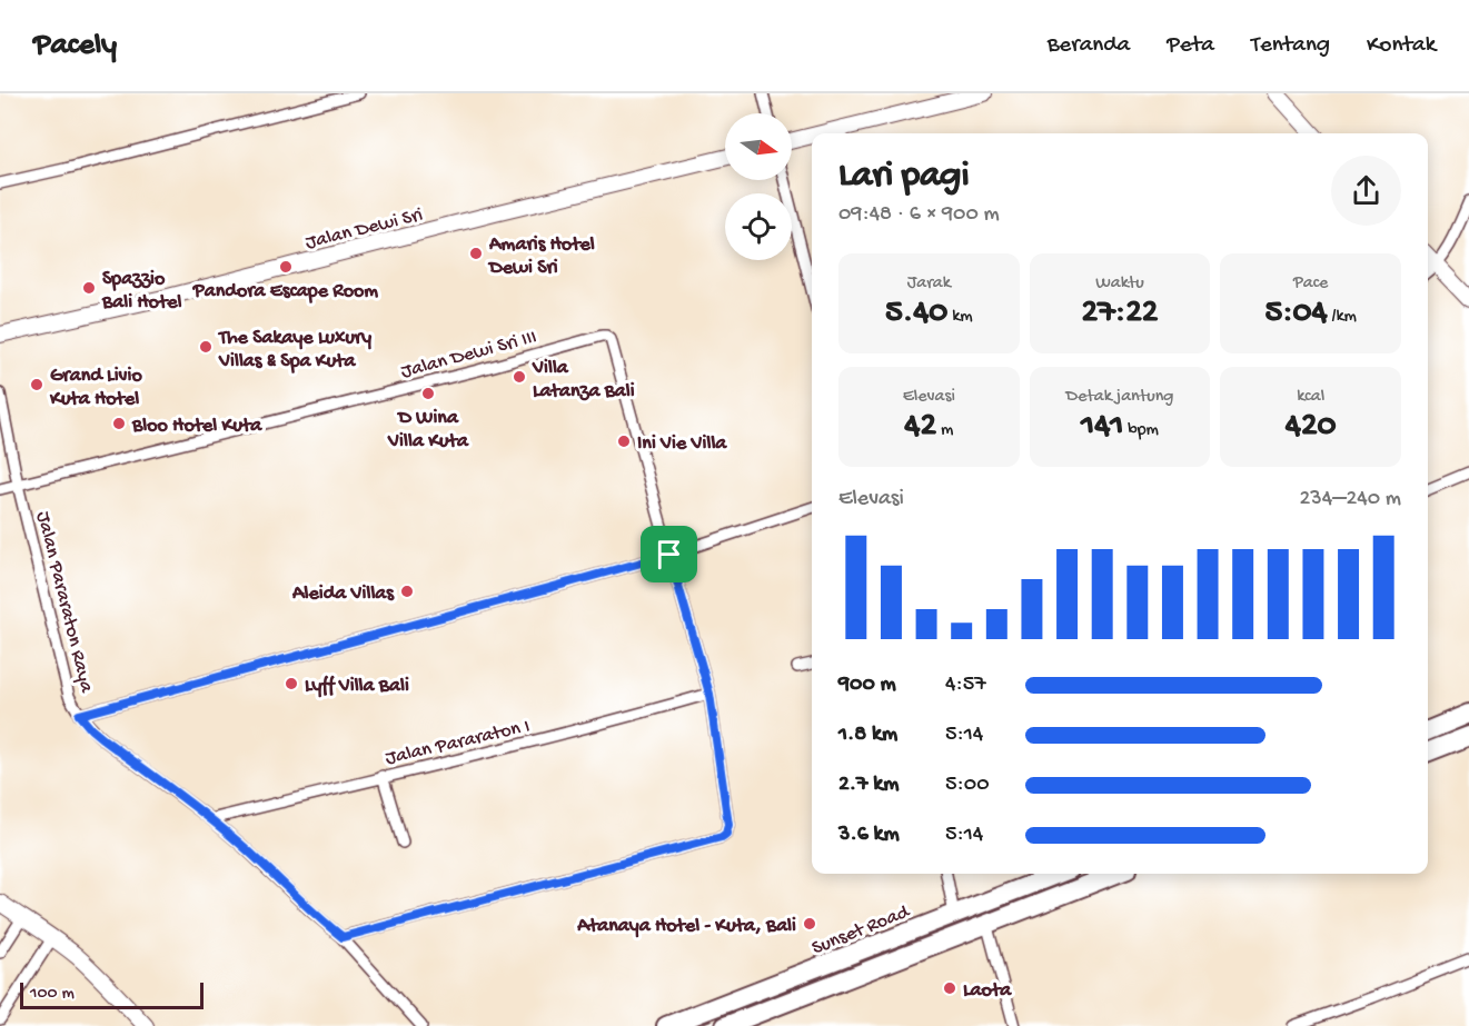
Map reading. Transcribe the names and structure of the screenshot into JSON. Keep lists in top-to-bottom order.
{
  "streets": {
    "highway": ["Sunset Road"],
    "street": [
      "Jalan Dewi Sri",
      "Jalan Dewi Sri III",
      "Jalan Pararaton Raya",
      "Jalan Pararaton I"
    ]
  },
  "crossings": [
    ["Jalan Dewi Sri III", "Jalan Pararaton Raya"],
    ["Jalan Pararaton Raya", "Jalan Pararaton I"]
  ],
  "places": [
    "Amaris Hotel Dewi Sri",
    "Pandora Escape Room",
    "Spazzio Bali Hotel",
    "The Sakaye Luxury Villas & Spa Kuta",
    "Villa Latanza Bali",
    "Grand Livio Kuta Hotel",
    "D Wina Villa Kuta",
    "Bloo Hotel Kuta",
    "Ini Vie Villa",
    "Aleida Villas",
    "Lyff Villa Bali",
    "Atanaya Hotel - Kuta, Bali",
    "Laota"
  ],
  "scale_bar": "100 m",
  "north": "right",
  "page": {
    "header": "Pacely",
    "nav": [
      "Beranda",
      "Peta",
      "Tentang",
      "Kontak"
    ],
    "heading": ["Lari pagi", "09:48 · 6 × 900 m"],
    "stats": [
      ["Jarak", "5.40 km"],
      ["Waktu", "27:22"],
      ["Pace", "5:04 /km"],
      ["Elevasi", "42 m"],
      ["Detak jantung", "141 bpm"],
      ["kcal", "420"]
    ],
    "chart": ["Elevasi", "234–240 m"],
    "list": [
      {
        "name": "900 m",
        "note": "4:57"
      },
      {
        "name": "1.8 km",
        "note": "5:14"
      },
      {
        "name": "2.7 km",
        "note": "5:00"
      },
      {
        "name": "3.6 km",
        "note": "5:14"
      }
    ],
    "scale": "100 m"
  }
}
